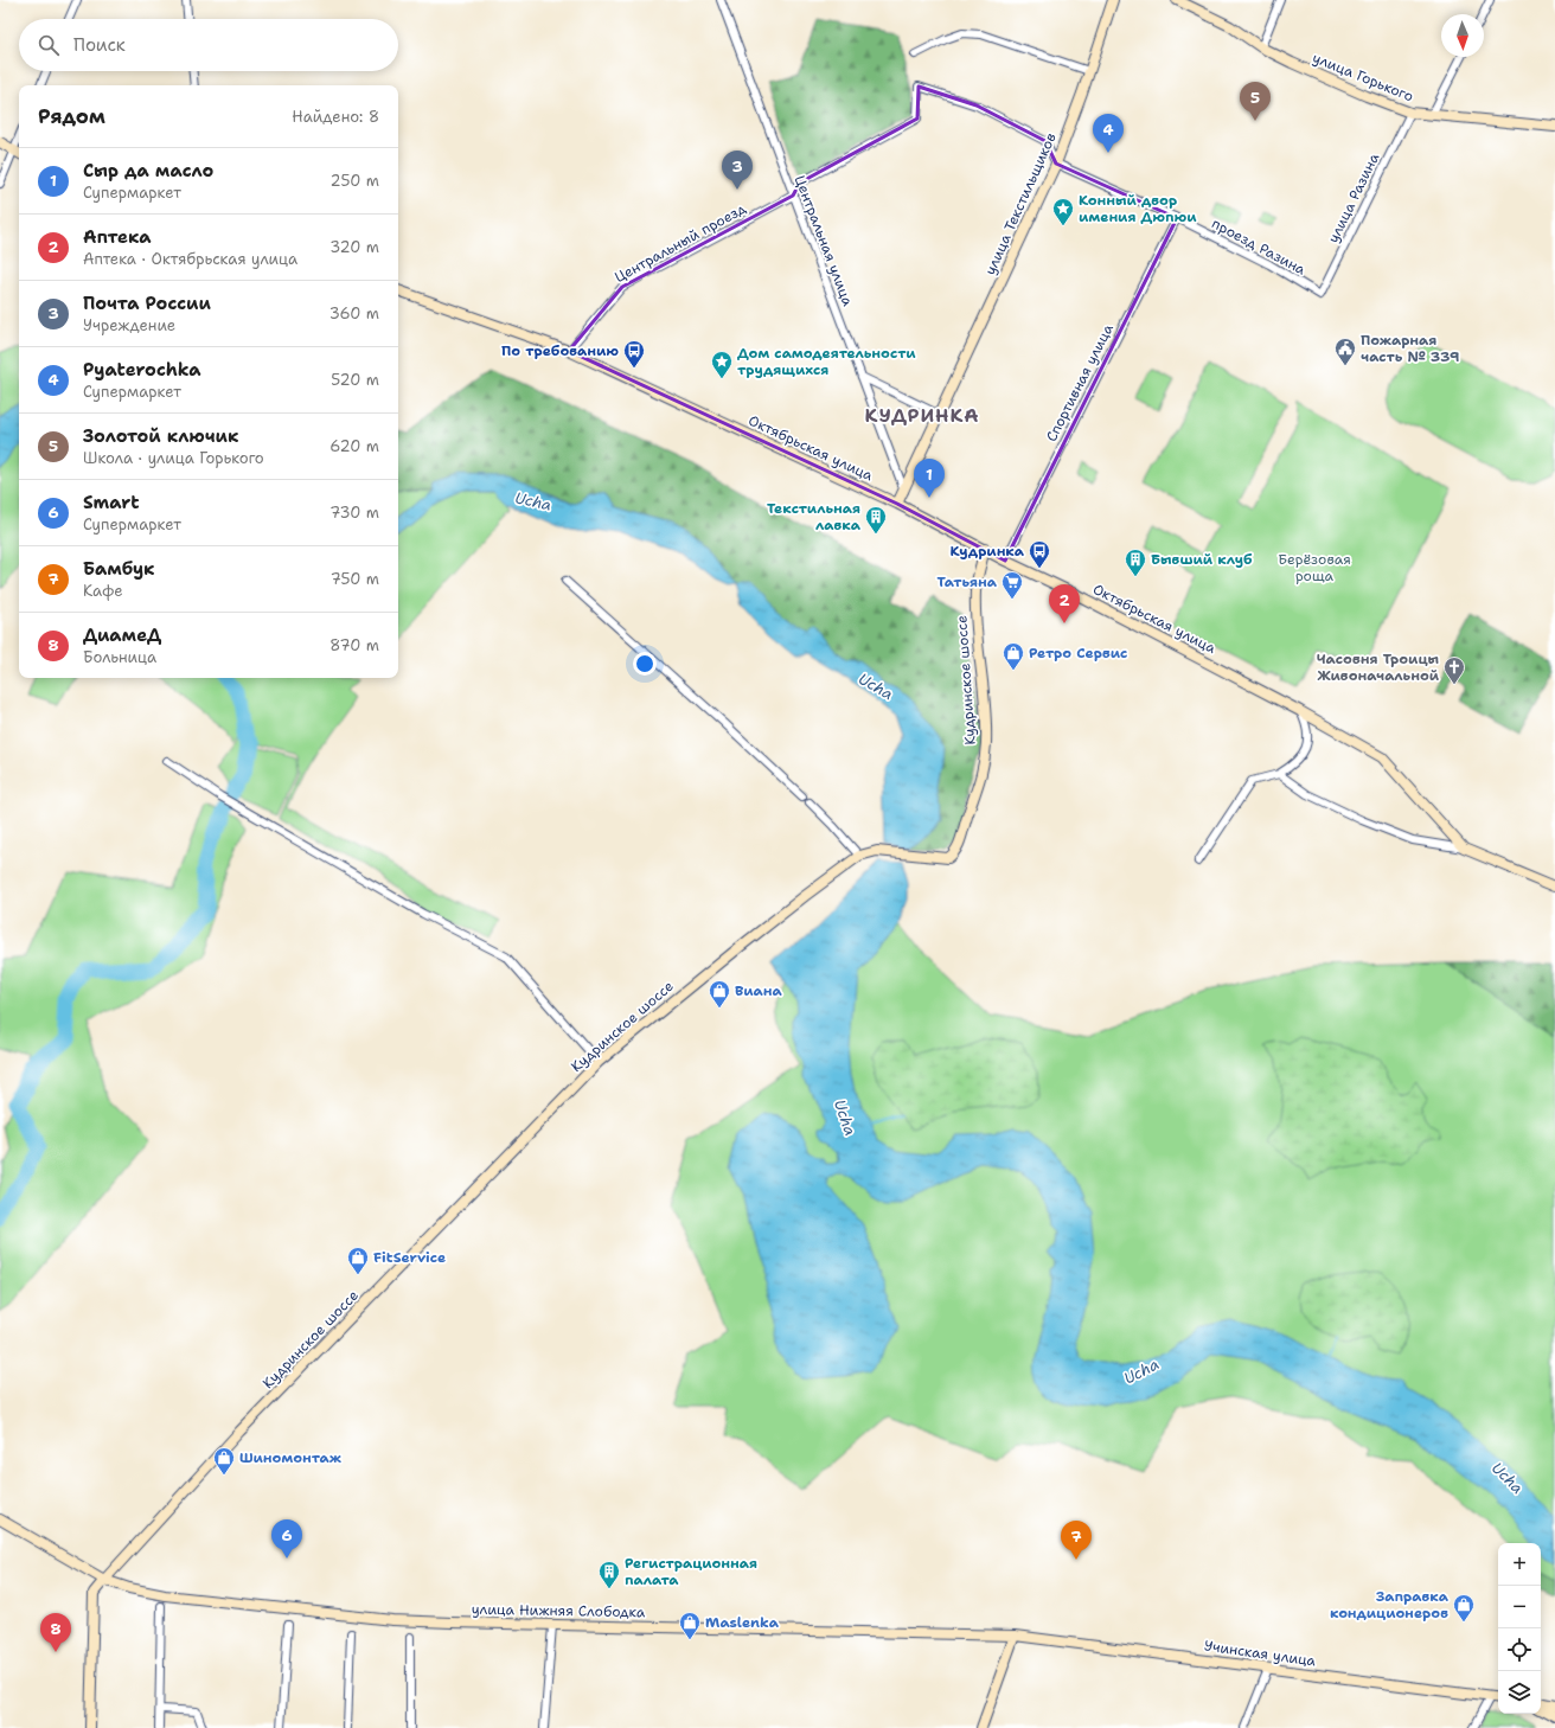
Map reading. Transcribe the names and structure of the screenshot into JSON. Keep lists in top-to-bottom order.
{
  "streets": {
    "street": [
      "улица Горького",
      "улица Разина",
      "улица Текстильщиков",
      "Центральная улица",
      "Центральный проезд",
      "проезд Разина",
      "Спортивная улица",
      "Октябрьская улица",
      "Кудринское шоссе",
      "улица Нижняя Слободка",
      "Учинская улица"
    ]
  },
  "crossings": [
    ["улица Горького", "улица Разина"],
    ["улица Разина", "проезд Разина"],
    ["улица Текстильщиков", "Центральная улица"],
    ["улица Текстильщиков", "Центральный проезд"],
    ["улица Текстильщиков", "проезд Разина"],
    ["улица Текстильщиков", "Октябрьская улица"],
    ["Центральная улица", "Центральный проезд"],
    ["Центральный проезд", "проезд Разина"],
    ["Центральный проезд", "Октябрьская улица"],
    ["проезд Разина", "Спортивная улица"],
    ["Спортивная улица", "Октябрьская улица"],
    ["Октябрьская улица", "Кудринское шоссе"],
    ["Кудринское шоссе", "улица Нижняя Слободка"],
    ["улица Нижняя Слободка", "Учинская улица"]
  ],
  "districts": ["КУДРИНКА"],
  "water": ["Ucha"],
  "parks": ["Берёзовая роща"],
  "places": {
    "place": ["Конный двор имения Дюпюи", "Дом самодеятельности трудящихся"],
    "public building": ["Пожарная часть № 339"],
    "bus stop": ["По требованию", "Кудринка"],
    "building": ["Текстильная лавка", "Бывший клуб", "Регистрационная палата"],
    "supermarket": ["Татьяна"],
    "shop": [
      "Ретро Сервис",
      "Виана",
      "FitService",
      "Шиномонтаж",
      "Заправка кондиционеров",
      "Maslenka"
    ],
    "church": ["Часовня Троицы Живоначальной"]
  },
  "north": "bottom",
  "page": {
    "search": "Поиск",
    "pins": [
      "5",
      "4",
      "3",
      "1",
      "2",
      "6",
      "7",
      "8"
    ],
    "heading": ["Рядом", "Найдено: 8"],
    "list": [
      {
        "mark": "1",
        "name": "Сыр да масло",
        "note": "Супермаркет",
        "value": "250 m"
      },
      {
        "mark": "2",
        "name": "Аптека",
        "note": "Аптека · Октябрьская улица",
        "value": "320 m"
      },
      {
        "mark": "3",
        "name": "Почта России",
        "note": "Учреждение",
        "value": "360 m"
      },
      {
        "mark": "4",
        "name": "Pyaterochka",
        "note": "Супермаркет",
        "value": "520 m"
      },
      {
        "mark": "5",
        "name": "Золотой ключик",
        "note": "Школа · улица Горького",
        "value": "620 m"
      },
      {
        "mark": "6",
        "name": "Smart",
        "note": "Супермаркет",
        "value": "730 m"
      },
      {
        "mark": "7",
        "name": "Бамбук",
        "note": "Кафе",
        "value": "750 m"
      },
      {
        "mark": "8",
        "name": "ДиамеД",
        "note": "Больница",
        "value": "870 m"
      }
    ],
    "map_buttons": ["+", "−"]
  }
}
